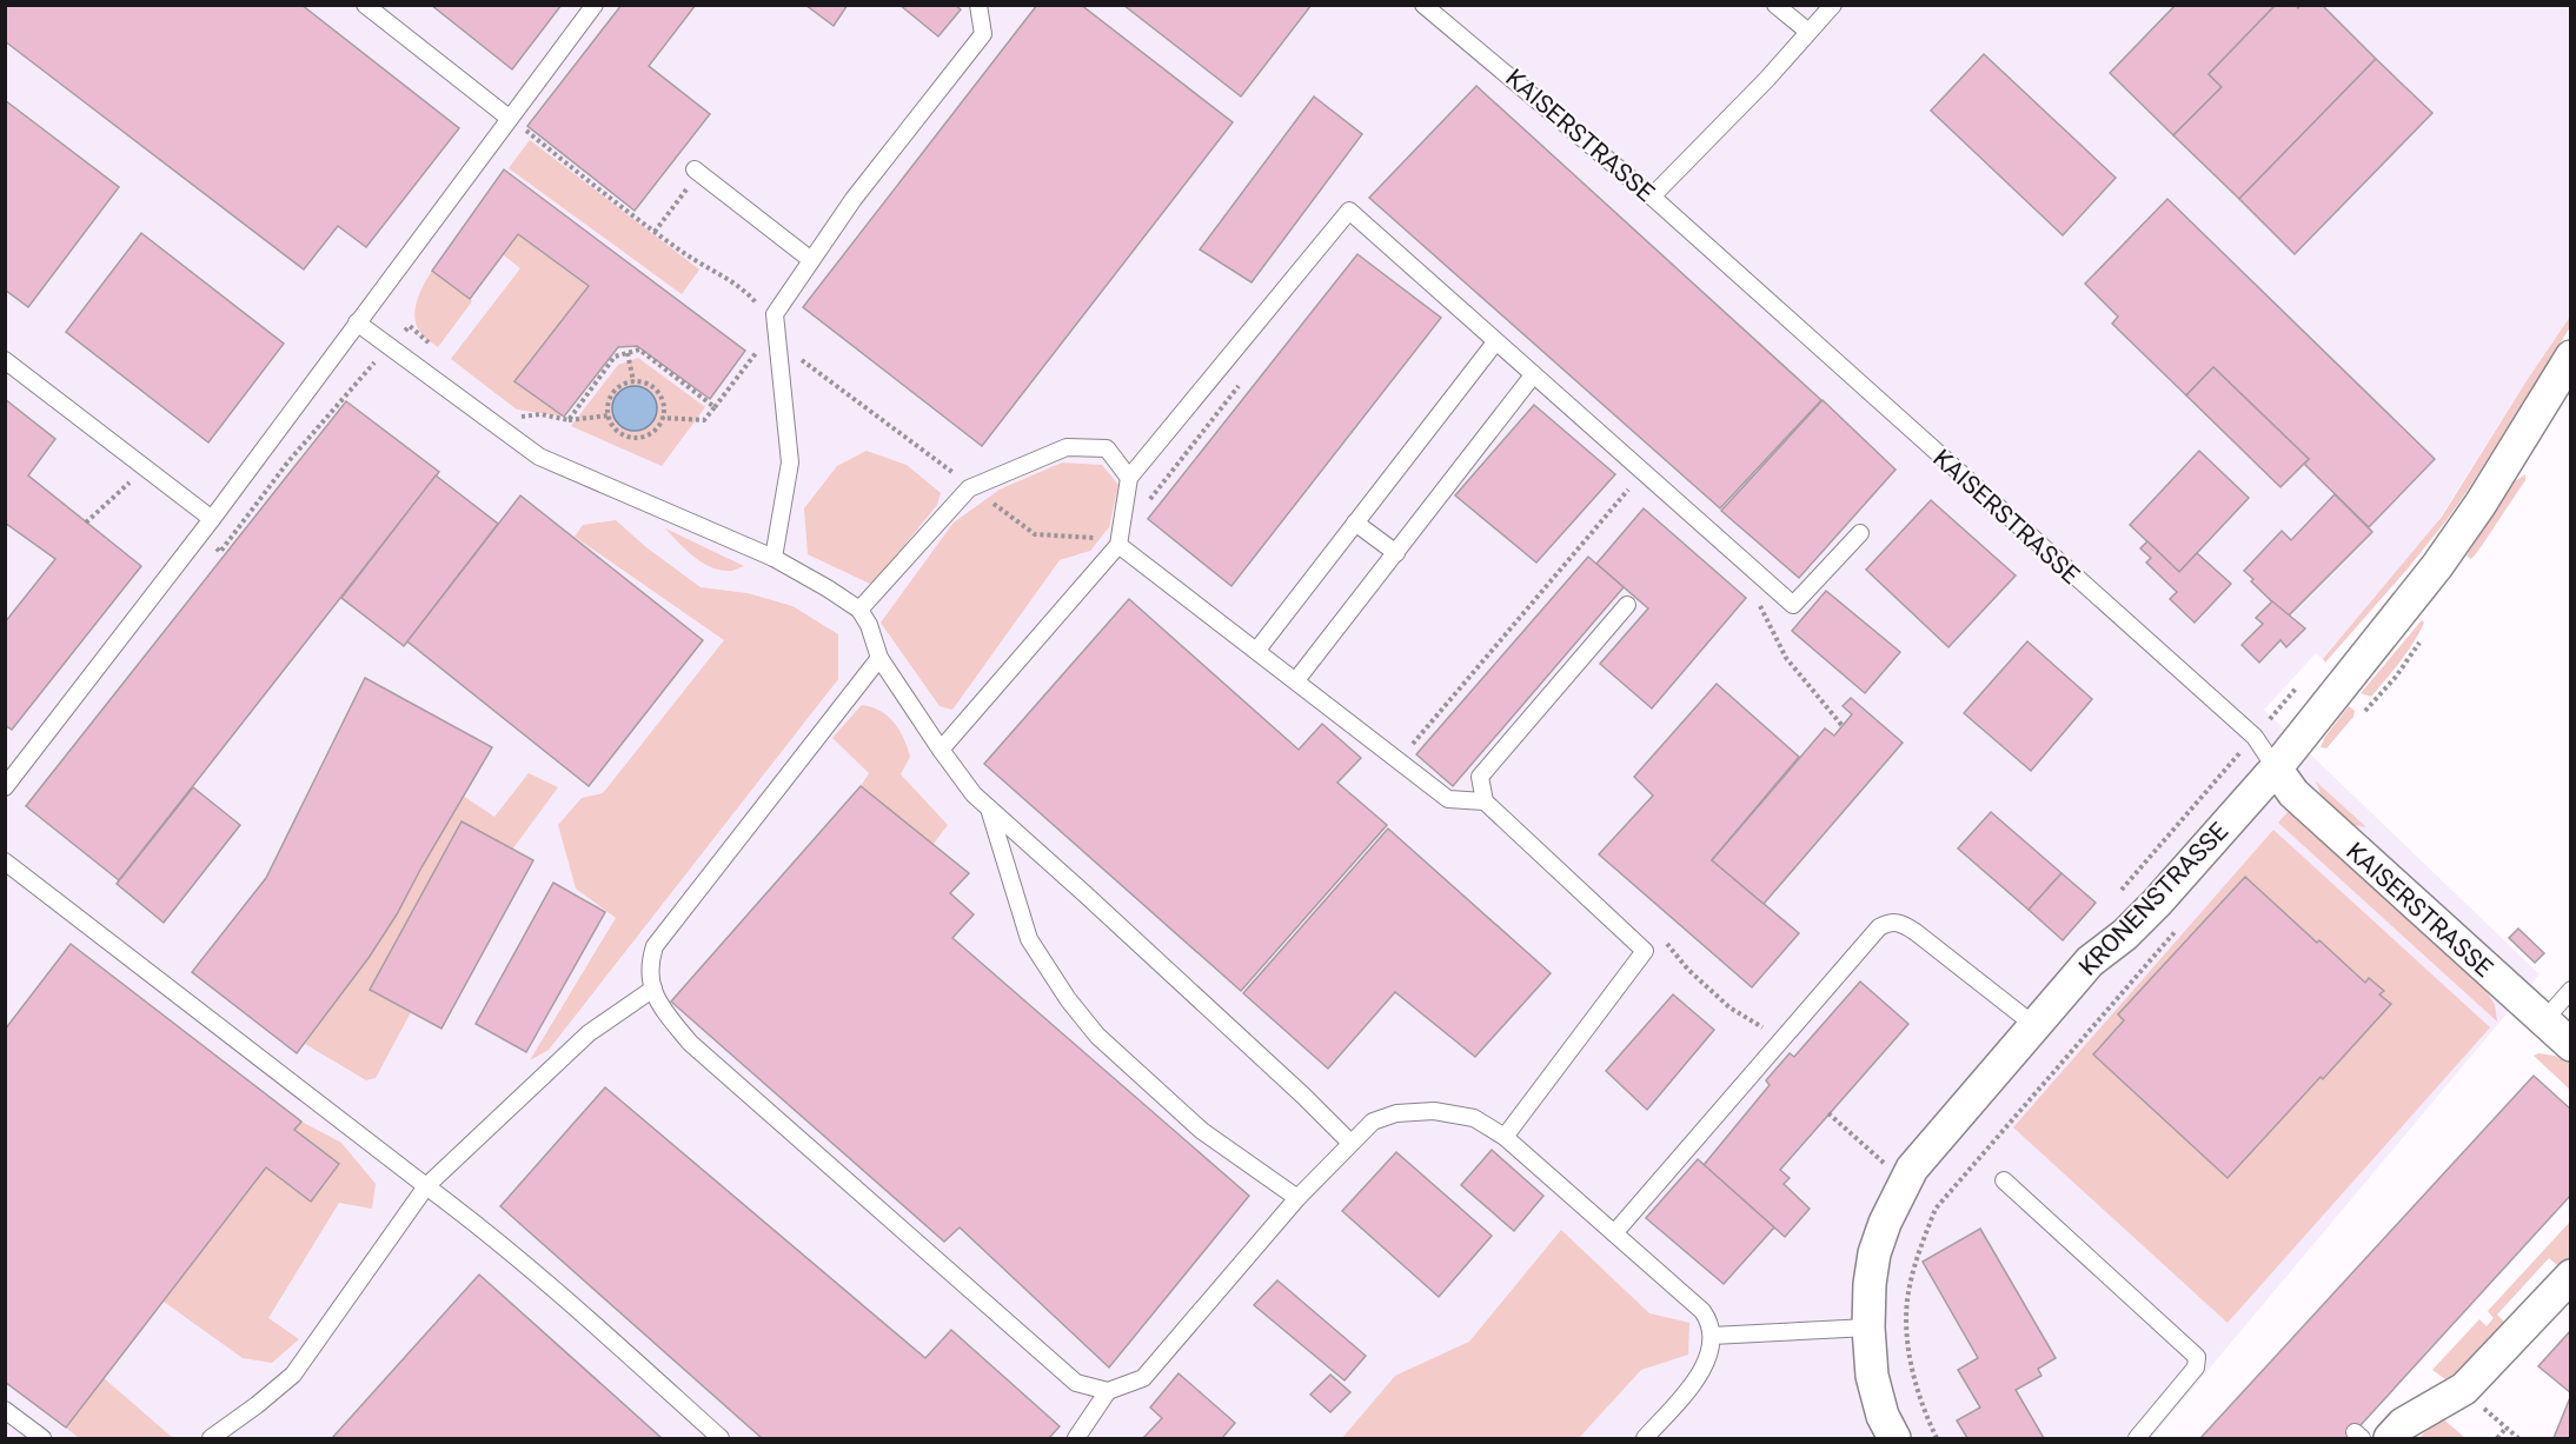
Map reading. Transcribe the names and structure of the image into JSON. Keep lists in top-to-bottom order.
{
  "streets": {
    "street": ["KAISERSTRASSE", "KRONENSTRASSE"]
  },
  "crossings": [
    ["KAISERSTRASSE", "KRONENSTRASSE"]
  ]
}
